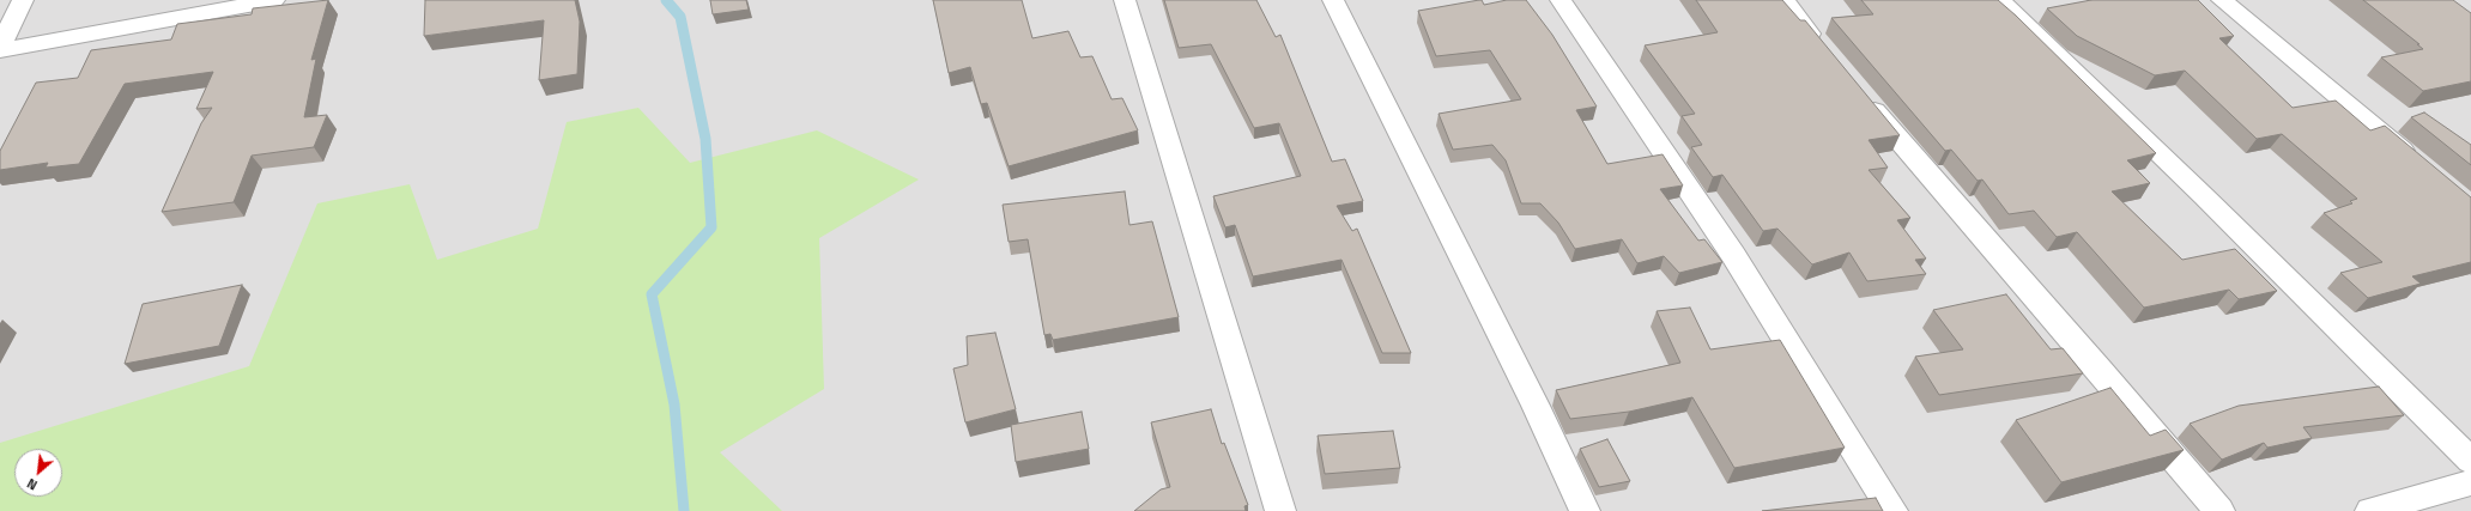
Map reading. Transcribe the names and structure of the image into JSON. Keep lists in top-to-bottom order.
{
  "north": "bottom left"
}
